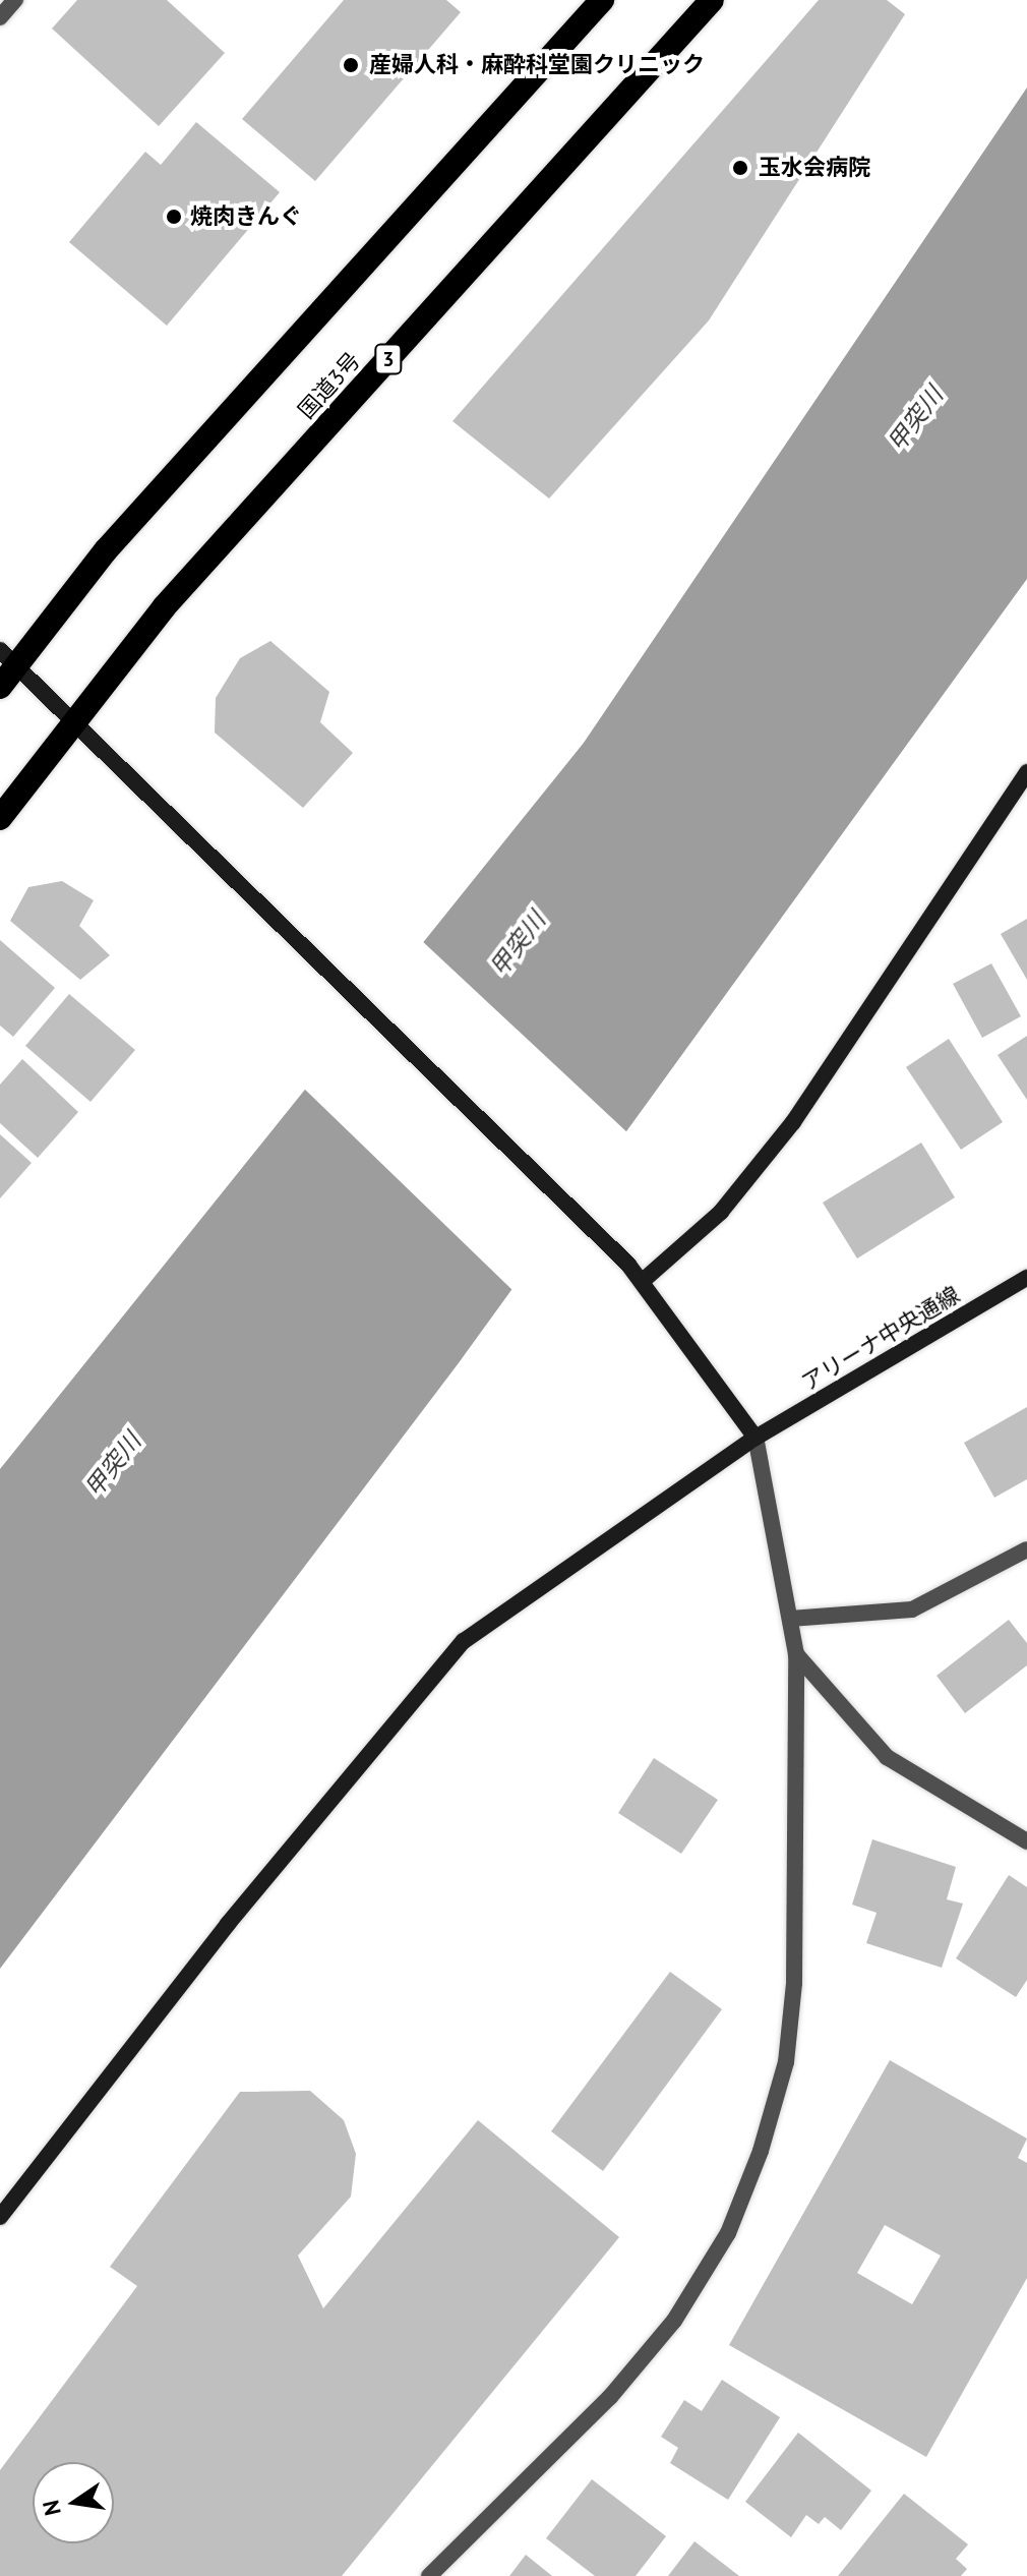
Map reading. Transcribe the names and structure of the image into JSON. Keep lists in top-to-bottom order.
{
  "streets": {
    "highway": ["3", "国道3号"],
    "street": ["アリーナ中央通線"]
  },
  "water": ["甲突川"],
  "places": ["産婦人科・麻酔科堂園クリニック", "玉水会病院", "焼肉きんぐ"],
  "north": "left"
}
